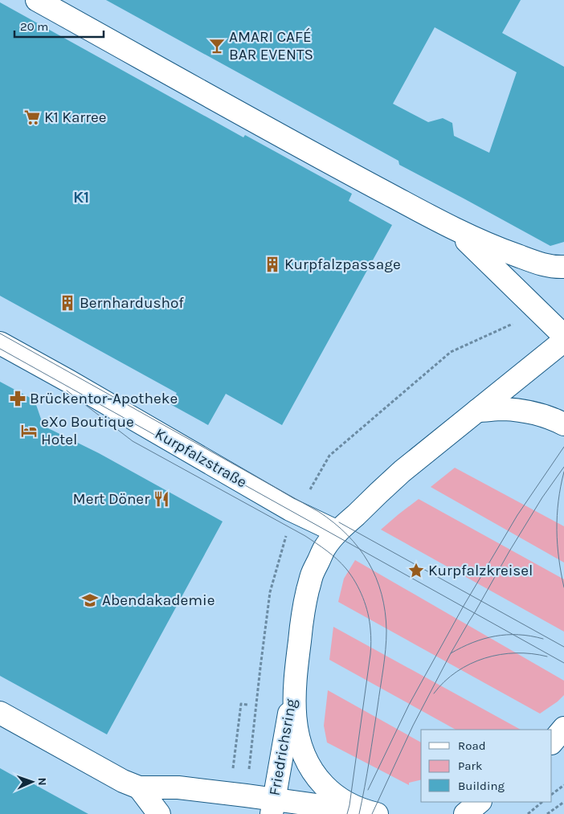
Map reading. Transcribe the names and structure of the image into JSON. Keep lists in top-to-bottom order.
{
  "streets": {
    "street": ["Kurpfalzstraße", "Friedrichsring"]
  },
  "districts": ["K1"],
  "places": {
    "bar": ["AMARI CAFÉ BAR EVENTS"],
    "supermarket": ["K1 Karree"],
    "building": ["Kurpfalzpassage", "Bernhardushof"],
    "pharmacy": ["Brückentor-Apotheke"],
    "hotel": ["eXo Boutique Hotel"],
    "restaurant": ["Mert Döner"],
    "place": ["Kurpfalzkreisel"],
    "school or university": ["Abendakademie"]
  },
  "legend": ["Road", "Park", "Building"],
  "scale_bar": "20 m",
  "north": "right"
}
